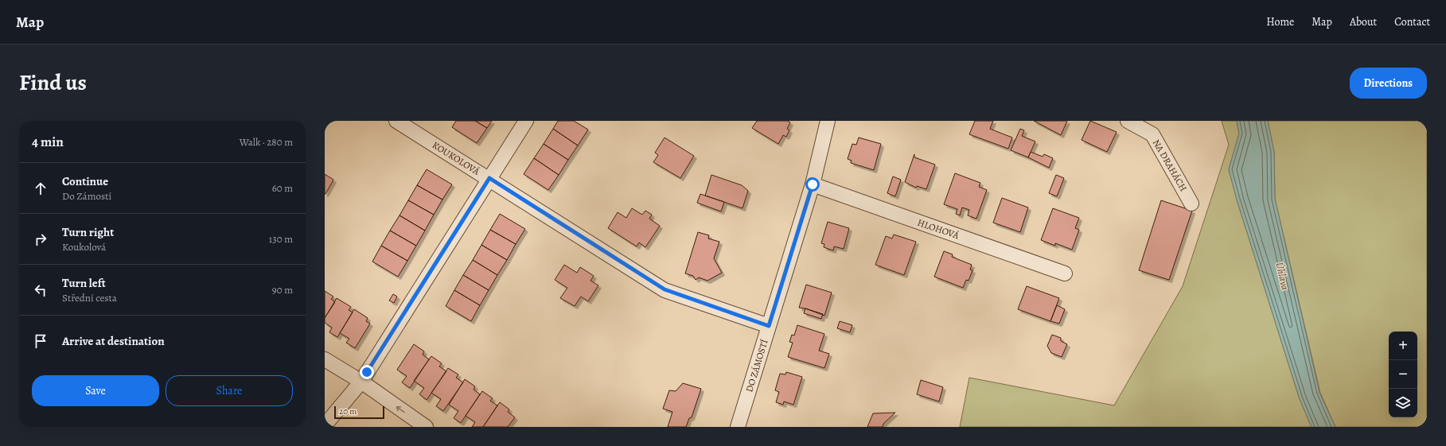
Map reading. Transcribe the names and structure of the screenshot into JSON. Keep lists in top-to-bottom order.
{
  "streets": {
    "street": [
      "KOUKOLOVÁ",
      "NA DRAHÁCH",
      "HLOHOVÁ",
      "DO ZÁMOSTÍ"
    ]
  },
  "crossings": [
    ["KOUKOLOVÁ", "DO ZÁMOSTÍ"],
    ["HLOHOVÁ", "DO ZÁMOSTÍ"]
  ],
  "water": ["Úhlava"],
  "scale_bar": "20 m",
  "page": {
    "header": "Map",
    "nav": [
      "Home",
      "Map",
      "About",
      "Contact"
    ],
    "title": "Find us",
    "buttons": [
      "Directions",
      ["Save", "Share"]
    ],
    "heading": ["4 min", "Walk · 280 m"],
    "list": [
      ["Continue", "Do Zámostí", "60 m"],
      ["Turn right", "Koukolová", "130 m"],
      ["Turn left", "Střední cesta", "90 m"],
      "Arrive at destination"
    ],
    "map_buttons": ["+", "−"],
    "scale": "20 m"
  }
}
